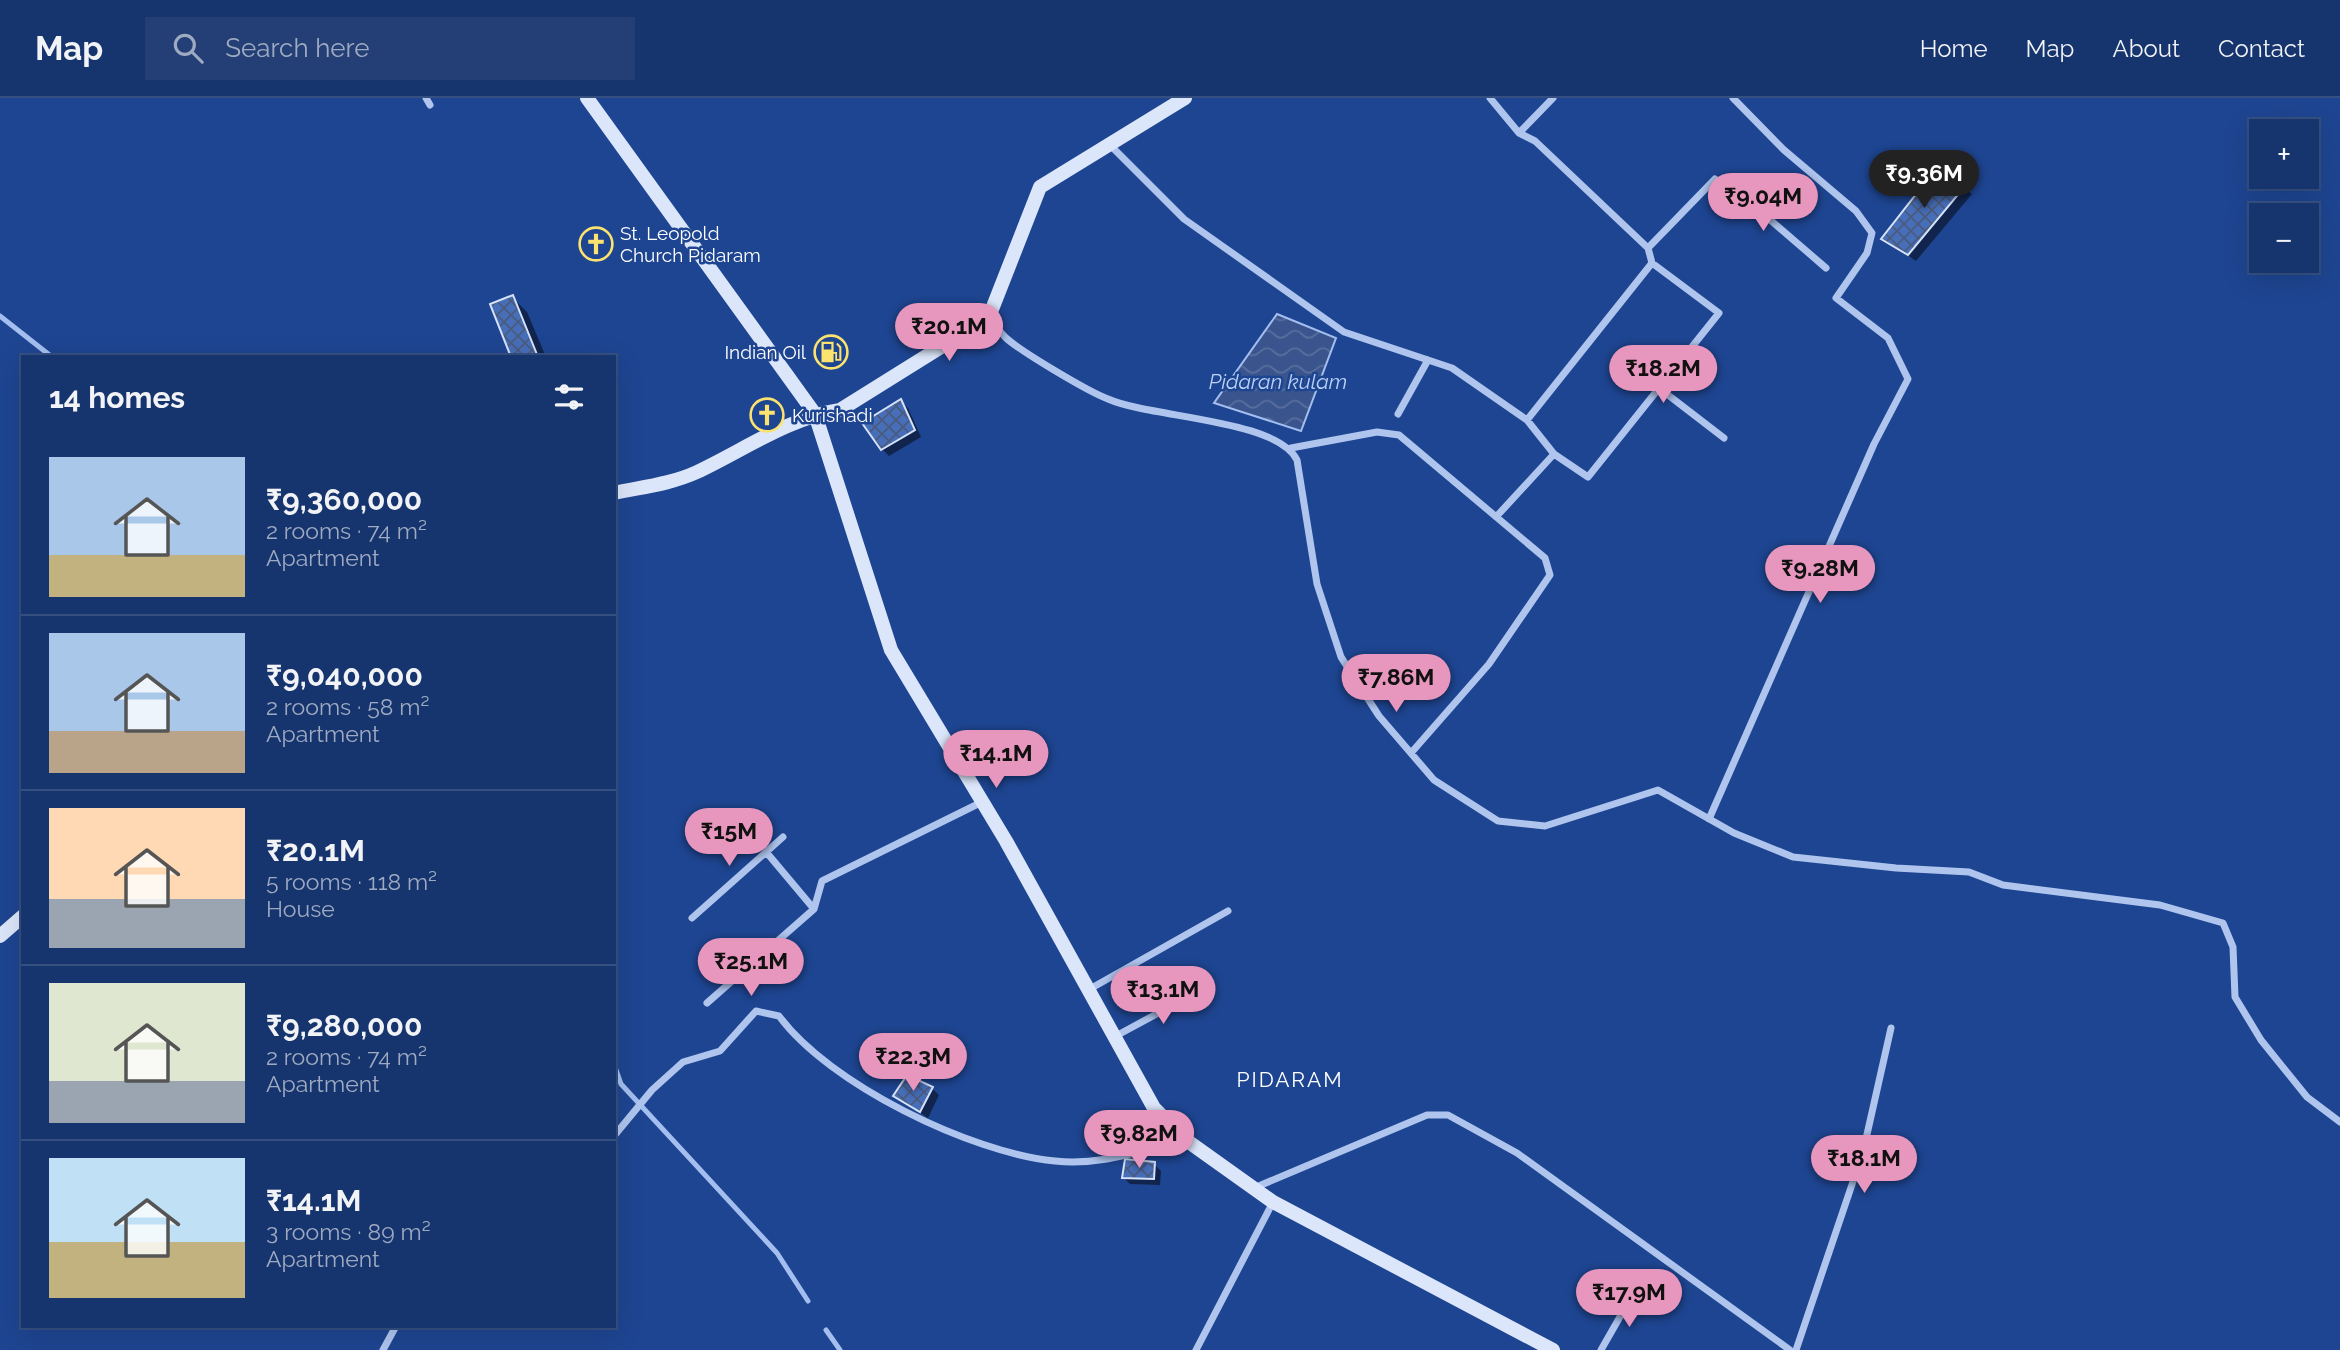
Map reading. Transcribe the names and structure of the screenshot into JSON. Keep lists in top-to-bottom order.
{
  "districts": ["PIDARAM"],
  "water": ["Pidaran kulam"],
  "places": {
    "church": ["St. Leopold Church Pidaram", "Kurishadi"],
    "fuel station": ["Indian Oil"]
  },
  "page": {
    "header": "Map",
    "search": "Search here",
    "nav": [
      "Home",
      "Map",
      "About",
      "Contact"
    ],
    "map_buttons": ["+", "−"],
    "price": [
      "₹9.36M",
      "₹9.04M",
      "₹20.1M",
      "₹18.2M",
      "₹9.28M",
      "₹7.86M",
      "₹14.1M",
      "₹15M",
      "₹25.1M",
      "₹13.1M",
      "₹22.3M",
      "₹9.82M",
      "₹18.1M",
      "₹17.9M"
    ],
    "heading": "14 homes",
    "list": [
      {
        "name": "₹9,360,000",
        "note": "2 rooms · 74 m² · Apartment"
      },
      {
        "name": "₹9,040,000",
        "note": "2 rooms · 58 m² · Apartment"
      },
      {
        "name": "₹20.1M",
        "note": "5 rooms · 118 m² · House"
      },
      {
        "name": "₹9,280,000",
        "note": "2 rooms · 74 m² · Apartment"
      },
      {
        "name": "₹14.1M",
        "note": "3 rooms · 89 m² · Apartment"
      }
    ]
  }
}
